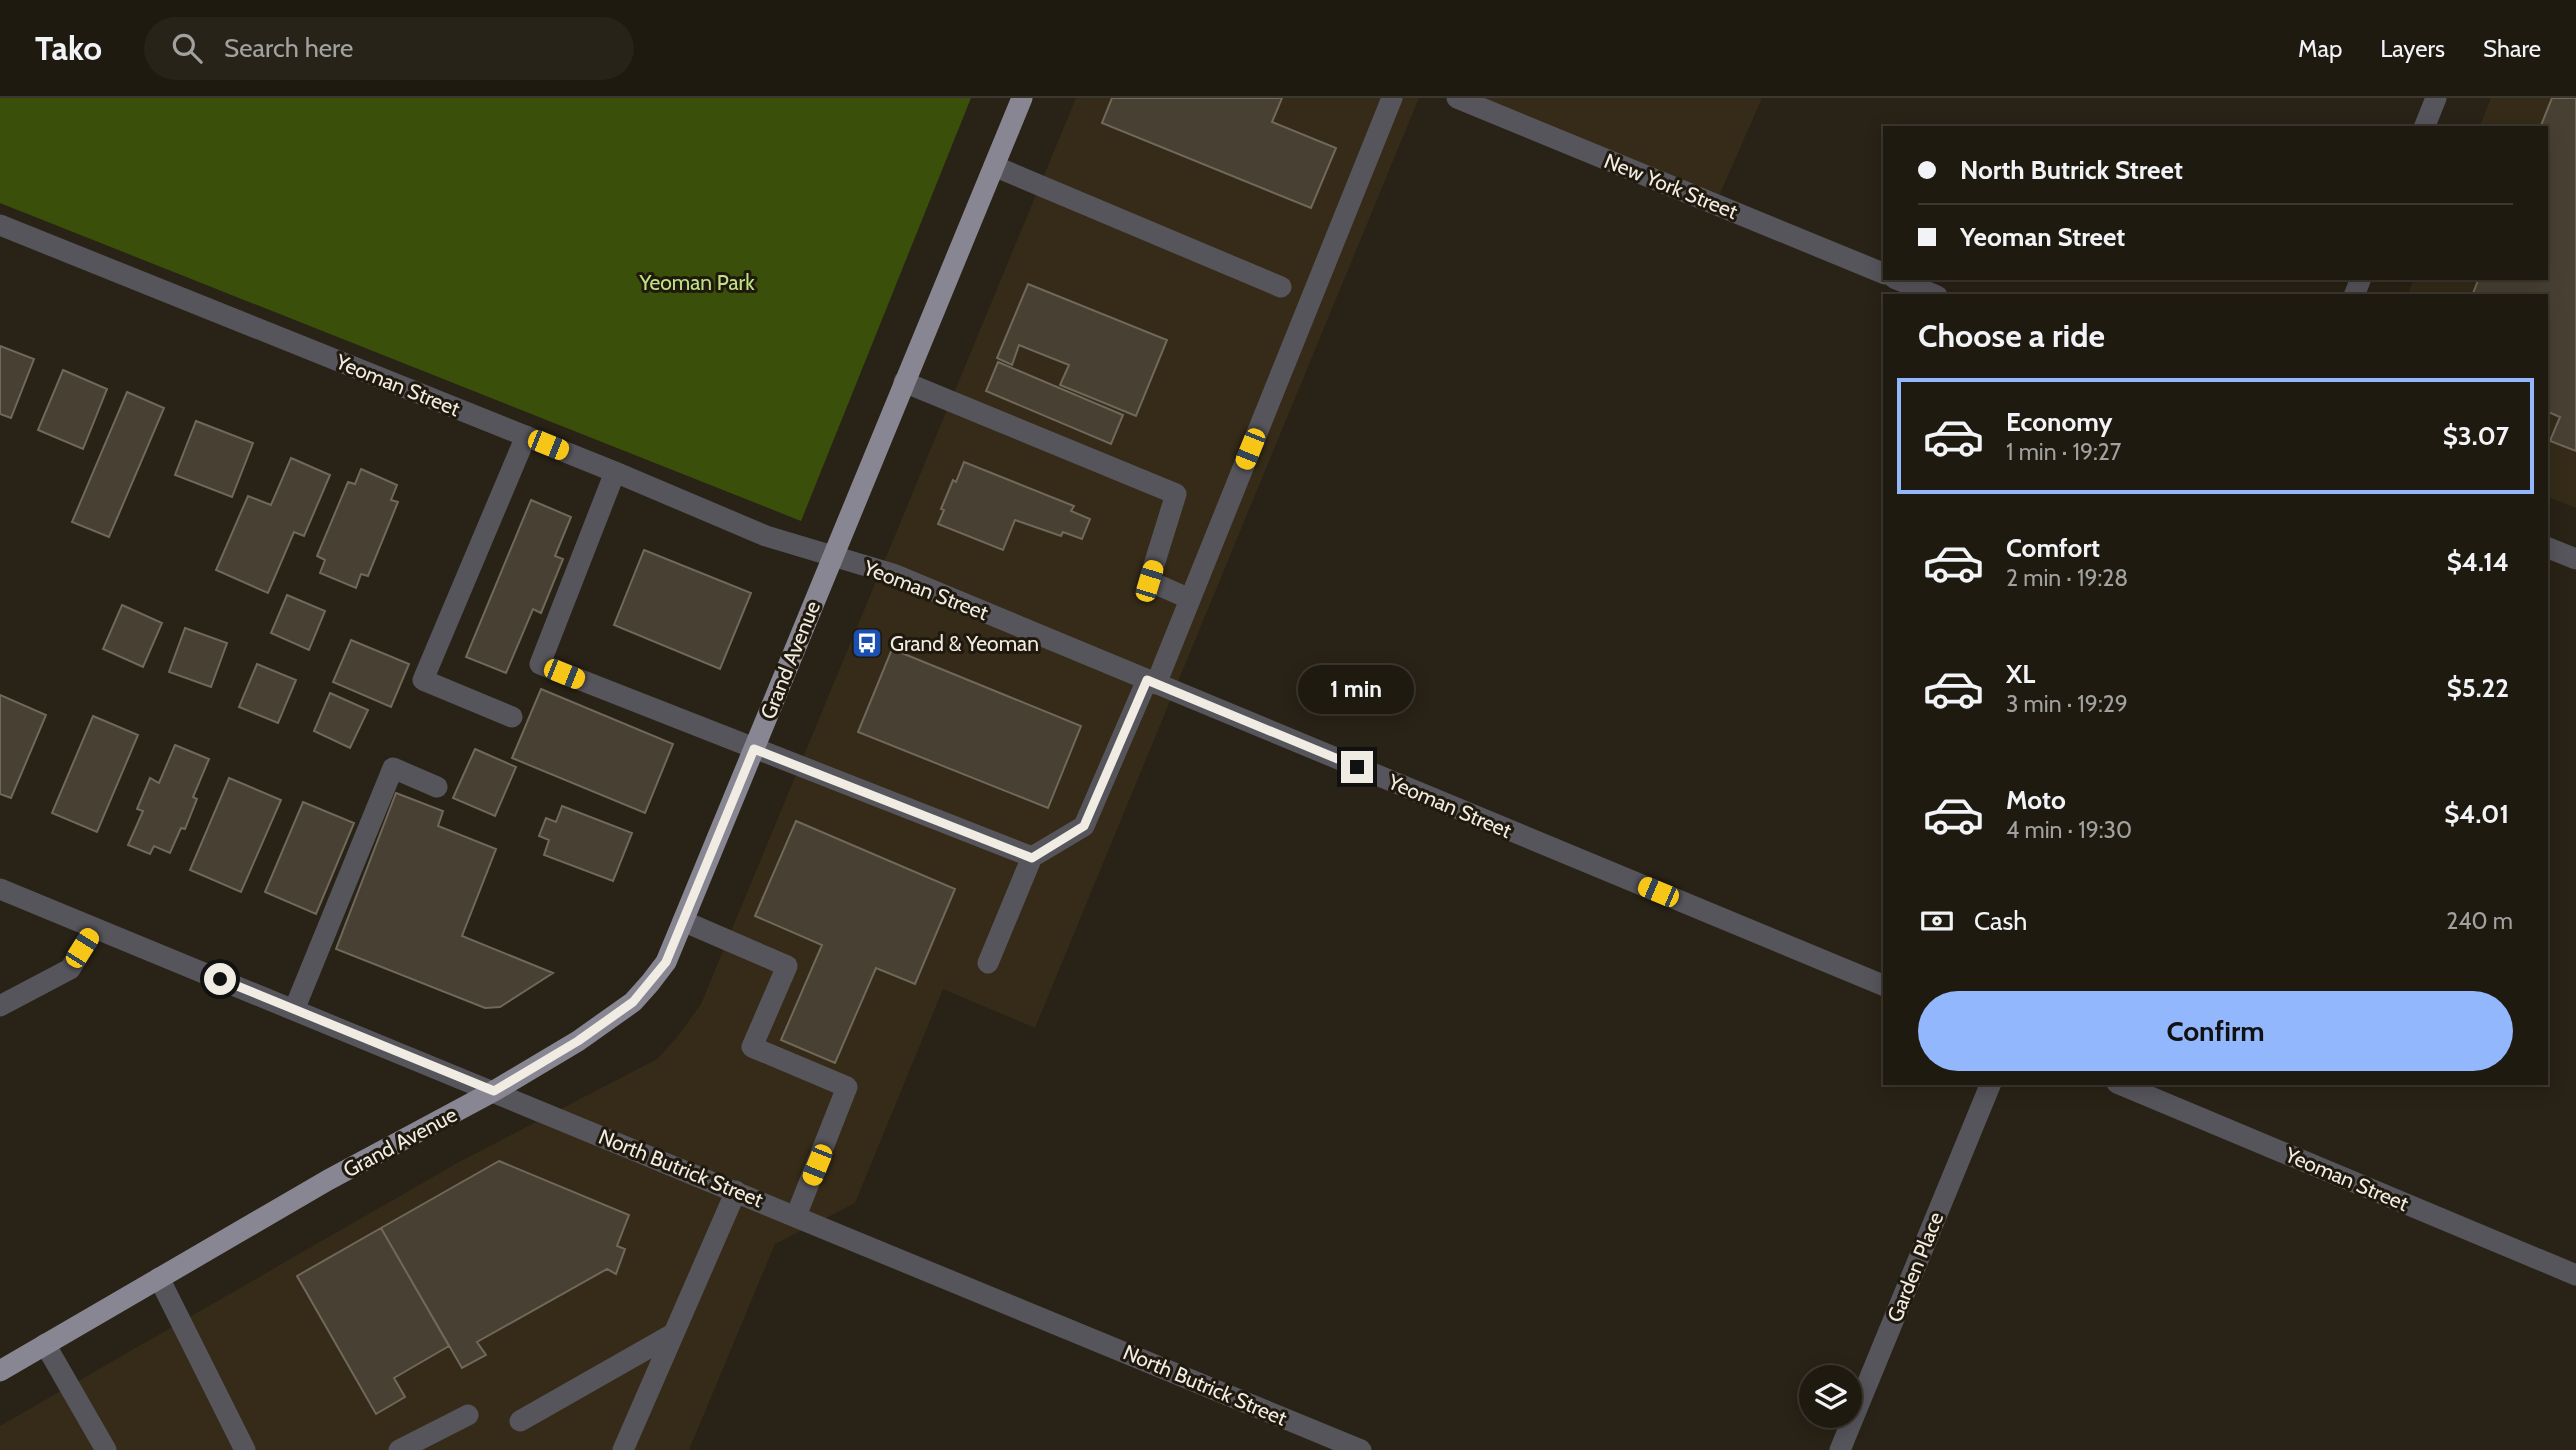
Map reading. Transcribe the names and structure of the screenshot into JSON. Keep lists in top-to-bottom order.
{
  "streets": {
    "main road": ["Grand Avenue"],
    "street": [
      "New York Street",
      "Yeoman Street",
      "North Butrick Street",
      "Garden Place"
    ]
  },
  "crossings": [
    ["Yeoman Street", "Grand Avenue"],
    ["Grand Avenue", "North Butrick Street"]
  ],
  "parks": ["Yeoman Park"],
  "places": {
    "bus stop": ["Grand & Yeoman"]
  },
  "page": {
    "header": "Tako",
    "search": "Search here",
    "nav": ["Map", "Layers", "Share"],
    "banner": ["North Butrick Street", "Yeoman Street"],
    "heading": "Choose a ride",
    "list": [
      {
        "name": "Economy",
        "note": "1 min · 19:27",
        "value": "$3.07"
      },
      {
        "name": "Comfort",
        "note": "2 min · 19:28",
        "value": "$4.14"
      },
      {
        "name": "XL",
        "note": "3 min · 19:29",
        "value": "$5.22"
      },
      {
        "name": "Moto",
        "note": "4 min · 19:30",
        "value": "$4.01"
      }
    ],
    "bubble": "1 min",
    "pay": ["Cash", "240 m"],
    "buttons": "Confirm"
  }
}
